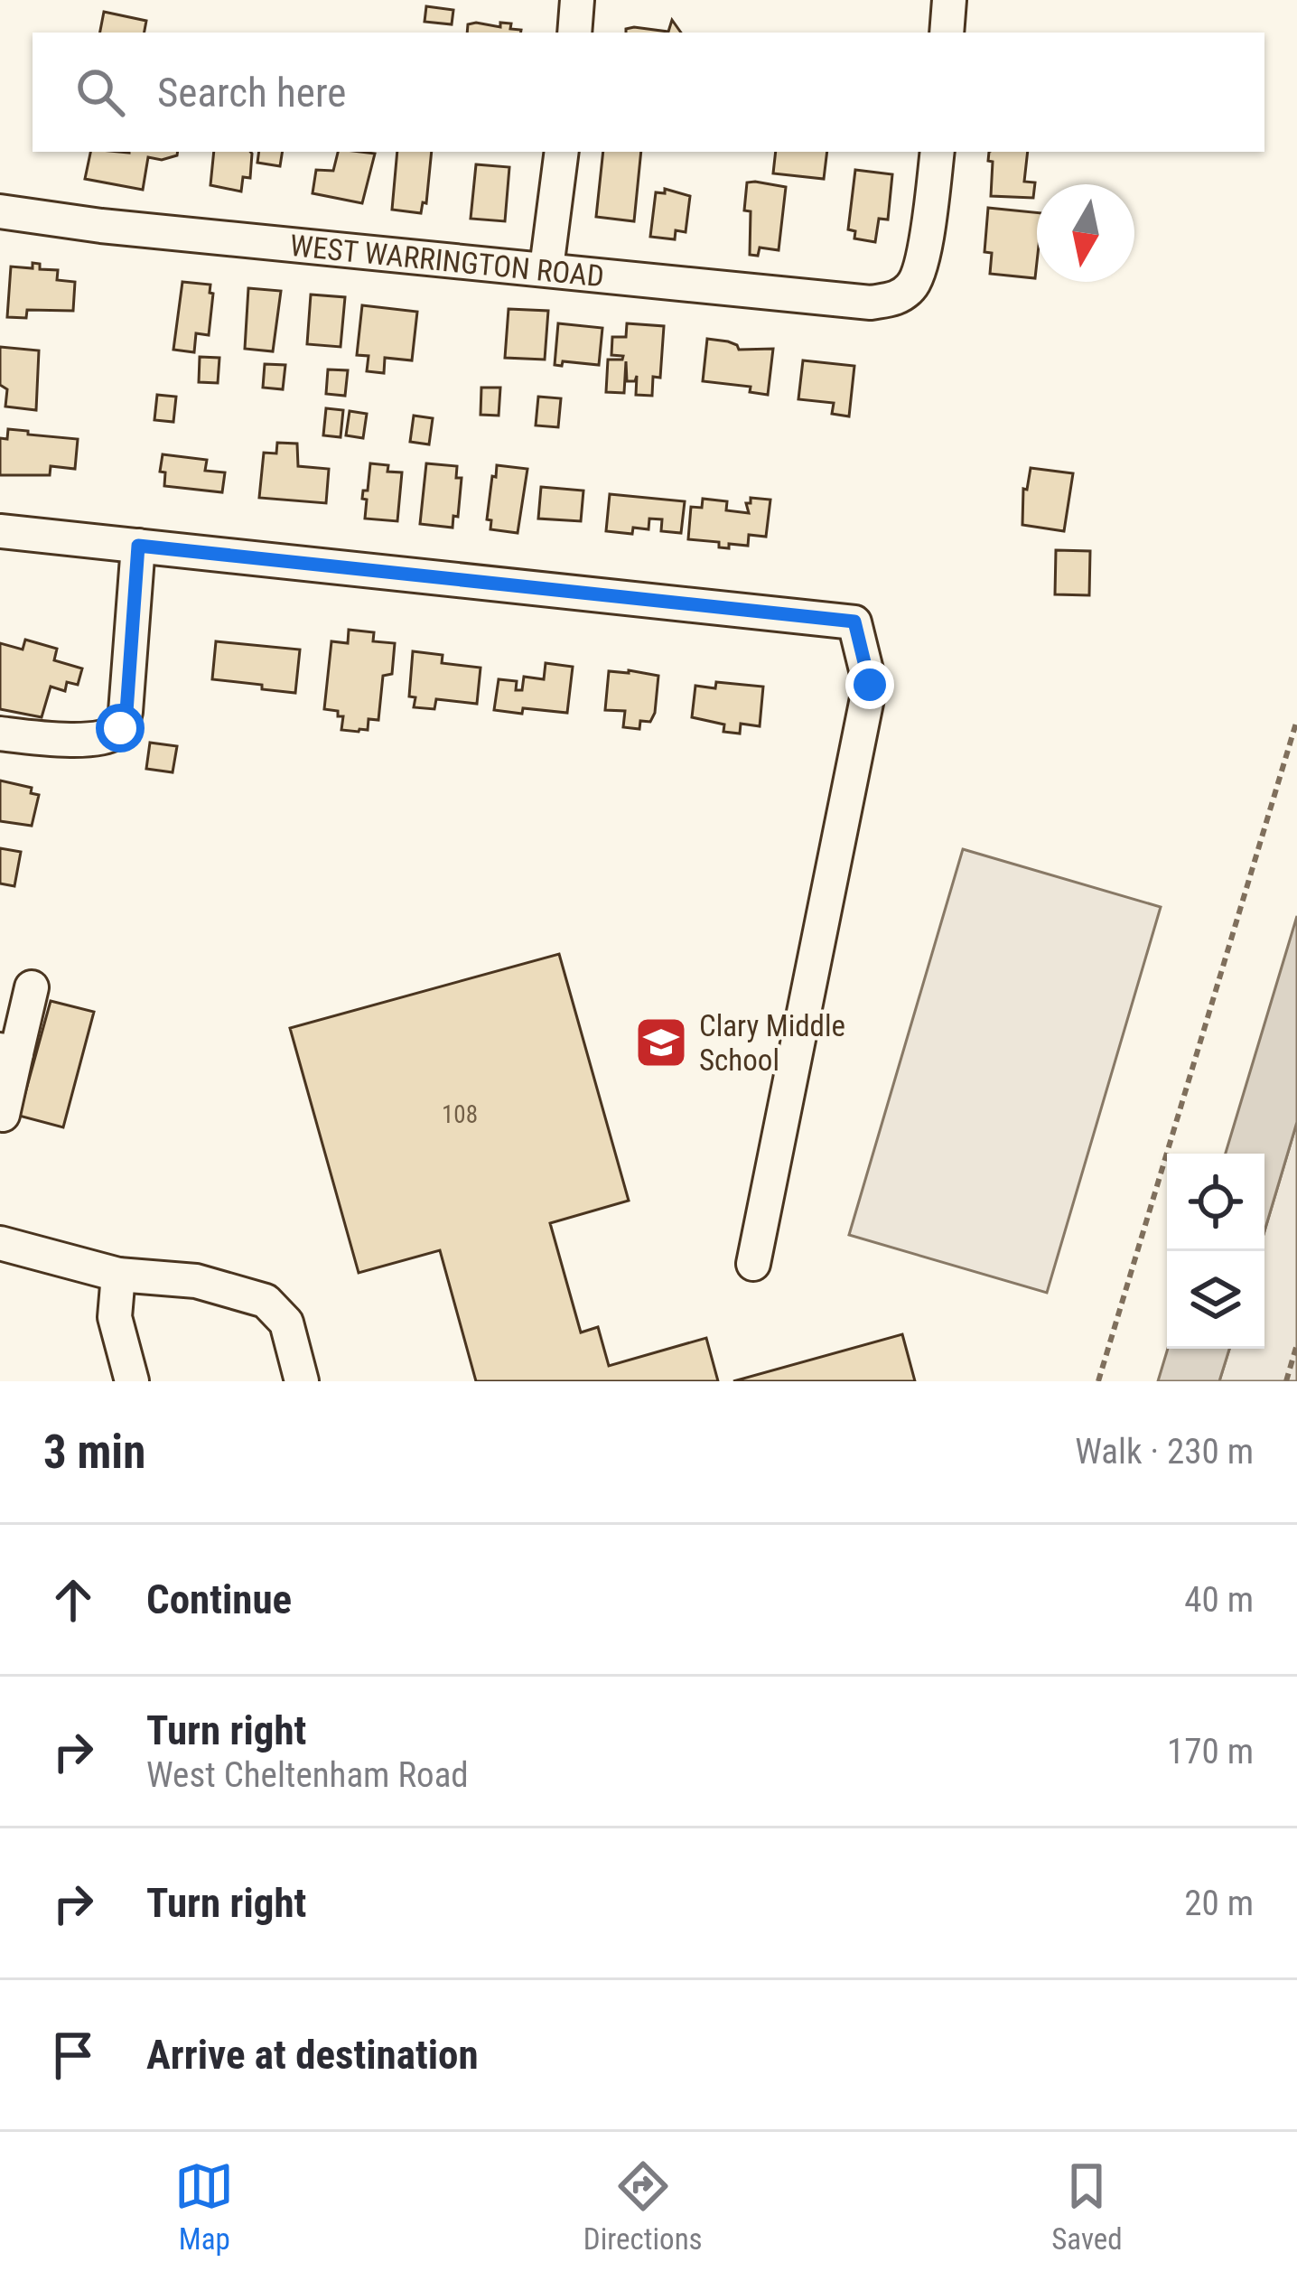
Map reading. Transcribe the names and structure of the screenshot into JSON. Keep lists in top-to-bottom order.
{
  "streets": {
    "street": ["WEST WARRINGTON ROAD"]
  },
  "places": {
    "school or university": ["Clary Middle School"]
  },
  "house_numbers": ["108"],
  "north": "bottom",
  "page": {
    "search": "Search here",
    "heading": ["3 min", "Walk · 230 m"],
    "list": [
      ["Continue", "40 m"],
      ["Turn right", "West Cheltenham Road", "170 m"],
      ["Turn right", "20 m"],
      "Arrive at destination"
    ],
    "nav": ["Map", "Directions", "Saved"]
  }
}
